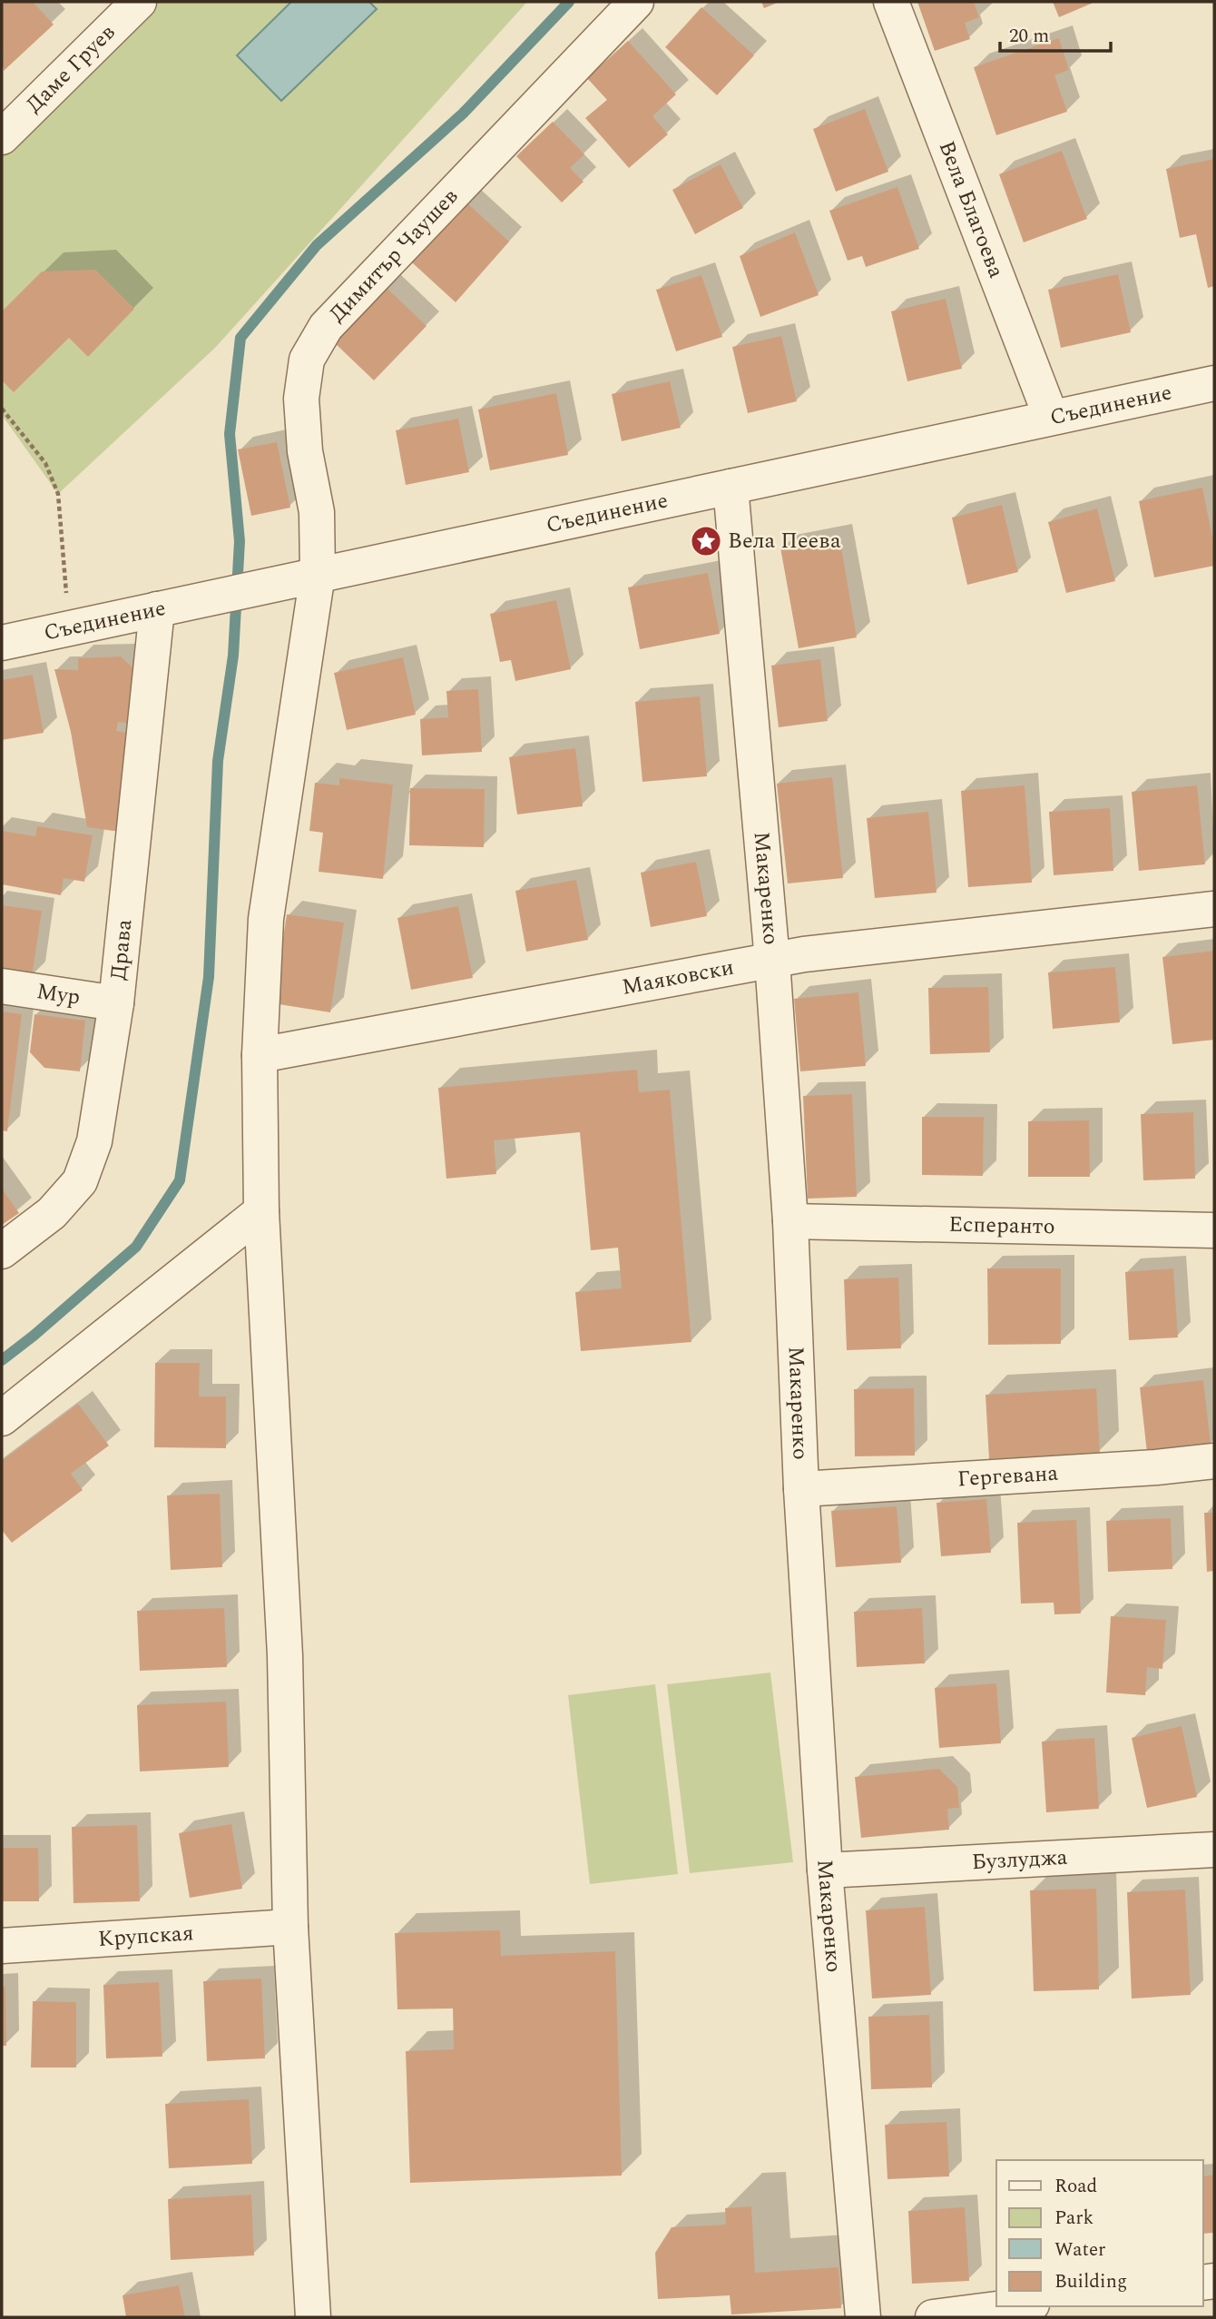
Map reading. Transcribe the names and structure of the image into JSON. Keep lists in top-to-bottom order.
{
  "streets": {
    "street": [
      "Даме Груев",
      "Вела Благоева",
      "Димитър Чаушев",
      "Съединение",
      "Макаренко",
      "Драва",
      "Маяковски",
      "Мур",
      "Есперанто",
      "Гергевана",
      "Бузлуджа",
      "Крупская"
    ]
  },
  "crossings": [
    ["Вела Благоева", "Съединение"],
    ["Димитър Чаушев", "Съединение"],
    ["Димитър Чаушев", "Маяковски"],
    ["Димитър Чаушев", "Крупская"],
    ["Съединение", "Макаренко"],
    ["Съединение", "Драва"],
    ["Макаренко", "Маяковски"],
    ["Макаренко", "Есперанто"],
    ["Макаренко", "Гергевана"],
    ["Макаренко", "Бузлуджа"],
    ["Драва", "Мур"]
  ],
  "places": {
    "place": ["Вела Пеева"]
  },
  "legend": [
    "Road",
    "Park",
    "Water",
    "Building"
  ],
  "scale_bar": "20 m"
}
